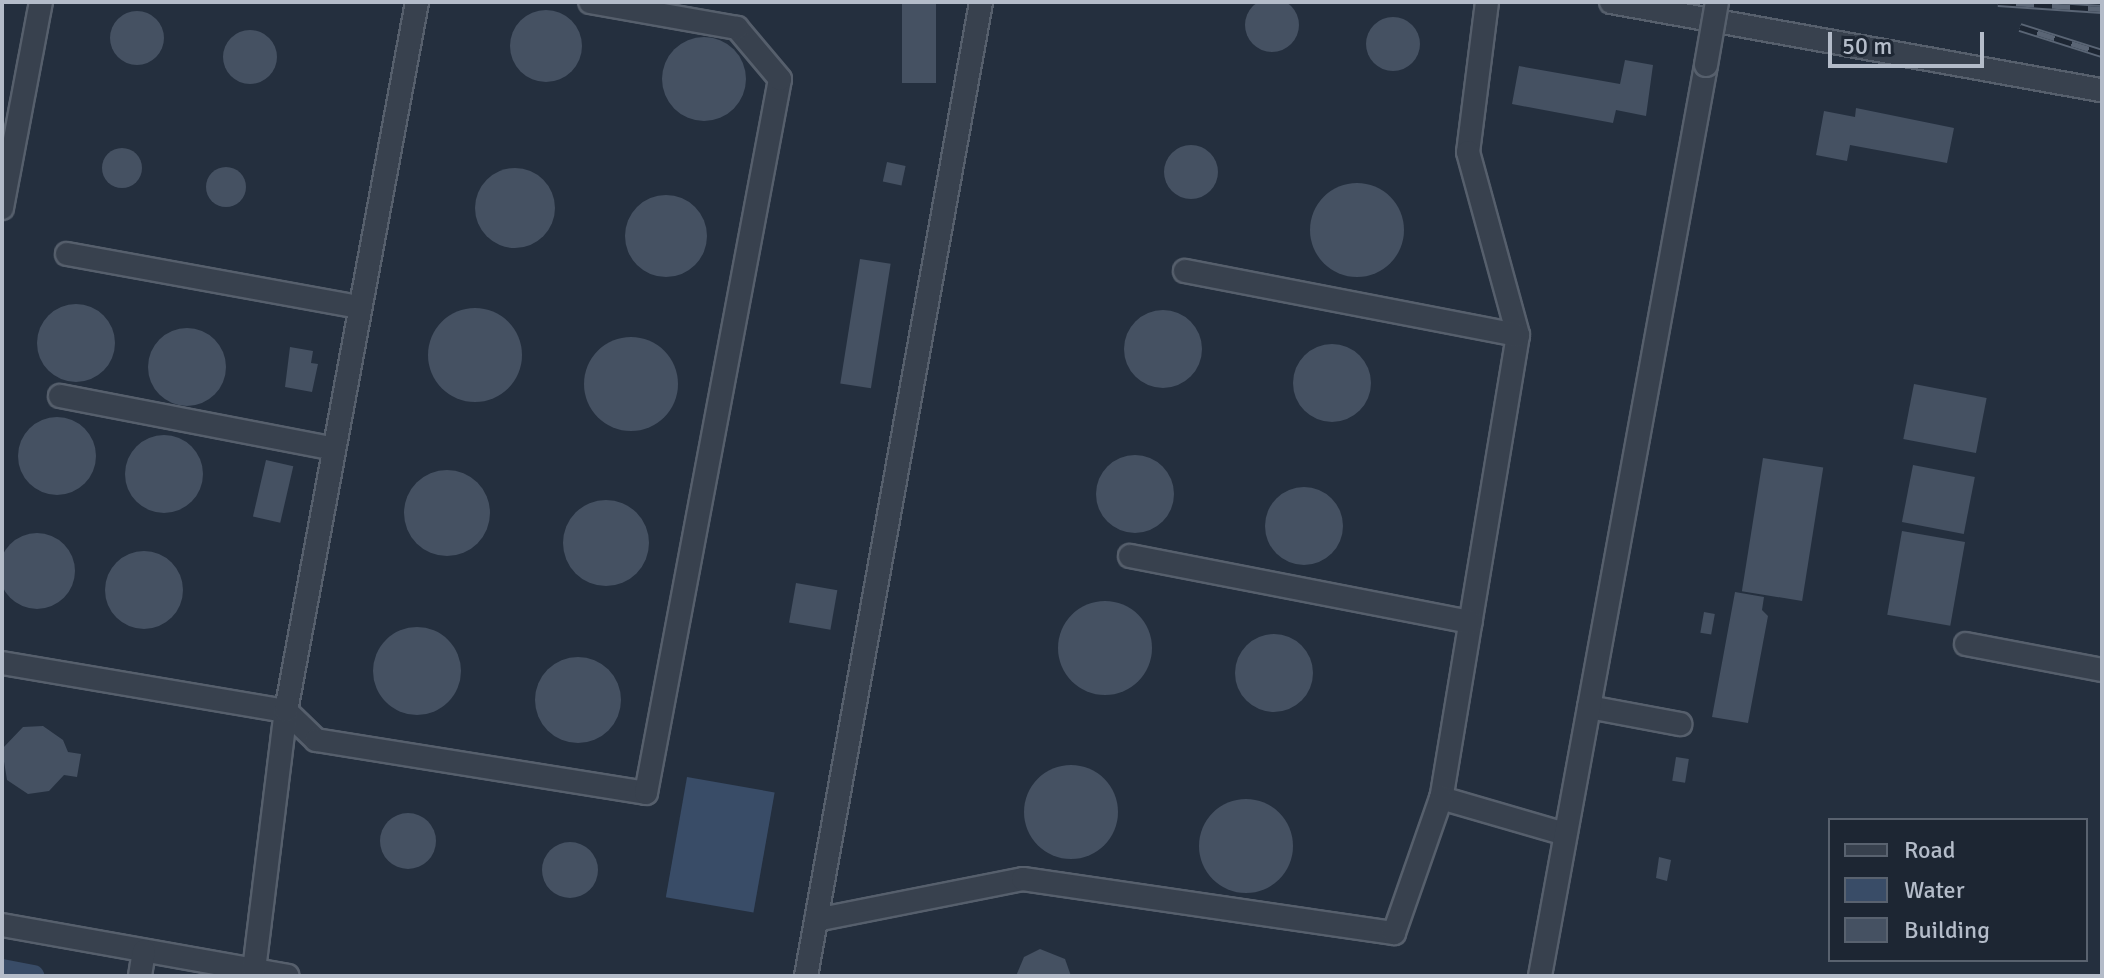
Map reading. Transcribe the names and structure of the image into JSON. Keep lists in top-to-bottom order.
{
  "legend": ["Road", "Water", "Building"],
  "scale_bar": "50 m"
}
